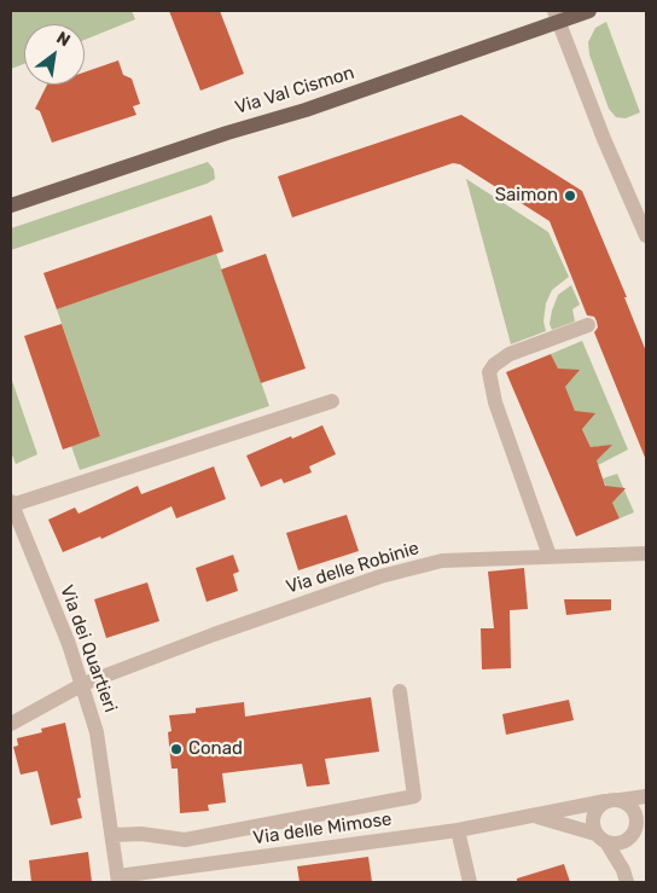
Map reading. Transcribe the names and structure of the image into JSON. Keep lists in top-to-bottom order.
{
  "streets": {
    "main road": ["Via Val Cismon"],
    "street": ["Via delle Robinie", "Via dei Quartieri", "Via delle Mimose"]
  },
  "crossings": [
    ["Via delle Robinie", "Via dei Quartieri"],
    ["Via dei Quartieri", "Via delle Mimose"]
  ],
  "places": ["Saimon", "Conad"],
  "north": "top right"
}
